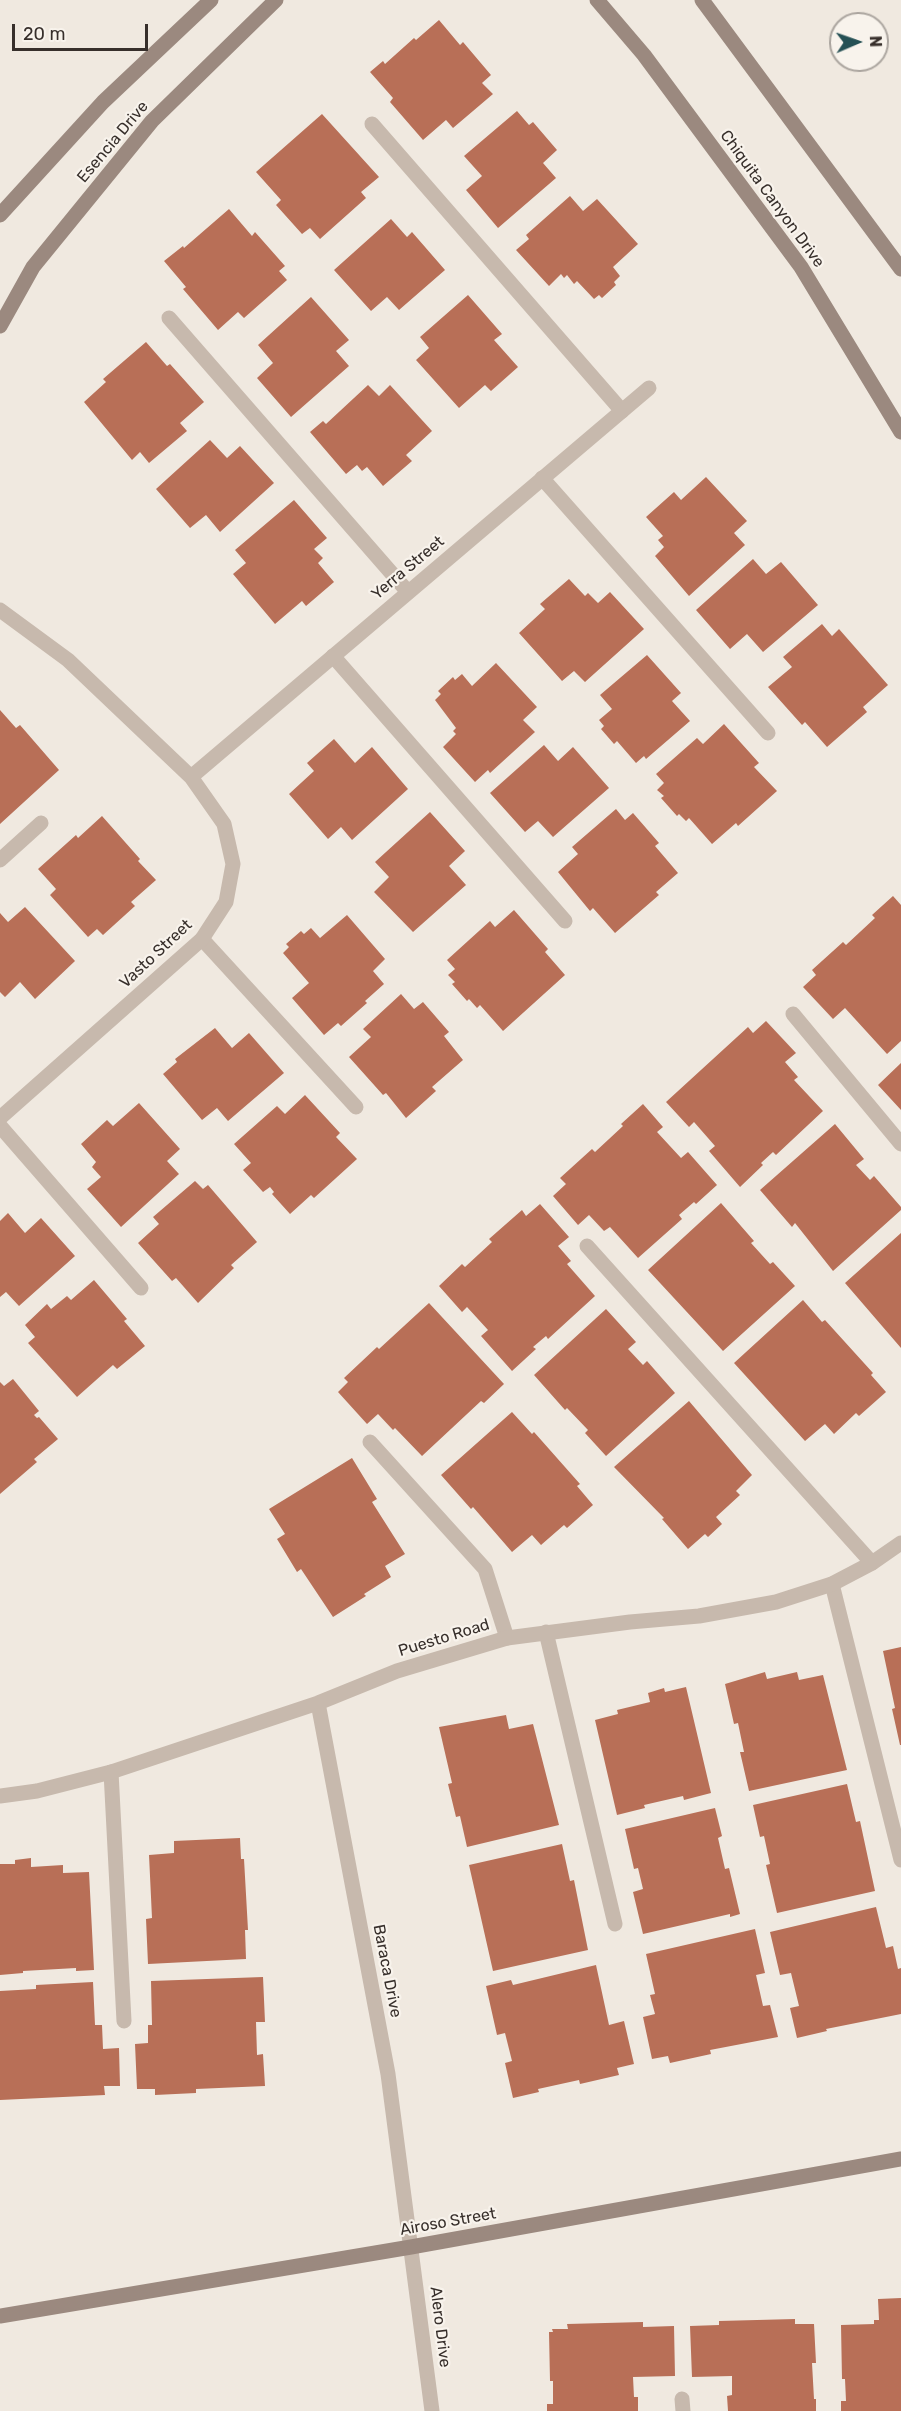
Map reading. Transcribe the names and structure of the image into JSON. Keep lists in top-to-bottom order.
{
  "streets": {
    "street": [
      "Esencia Drive",
      "Chiquita Canyon Drive",
      "Yerra Street",
      "Vasto Street",
      "Puesto Road",
      "Baraca Drive",
      "Airoso Street",
      "Alero Drive"
    ]
  },
  "crossings": [
    ["Yerra Street", "Vasto Street"],
    ["Puesto Road", "Baraca Drive"],
    ["Baraca Drive", "Airoso Street"],
    ["Baraca Drive", "Alero Drive"],
    ["Airoso Street", "Alero Drive"]
  ],
  "scale_bar": "20 m",
  "north": "right"
}
